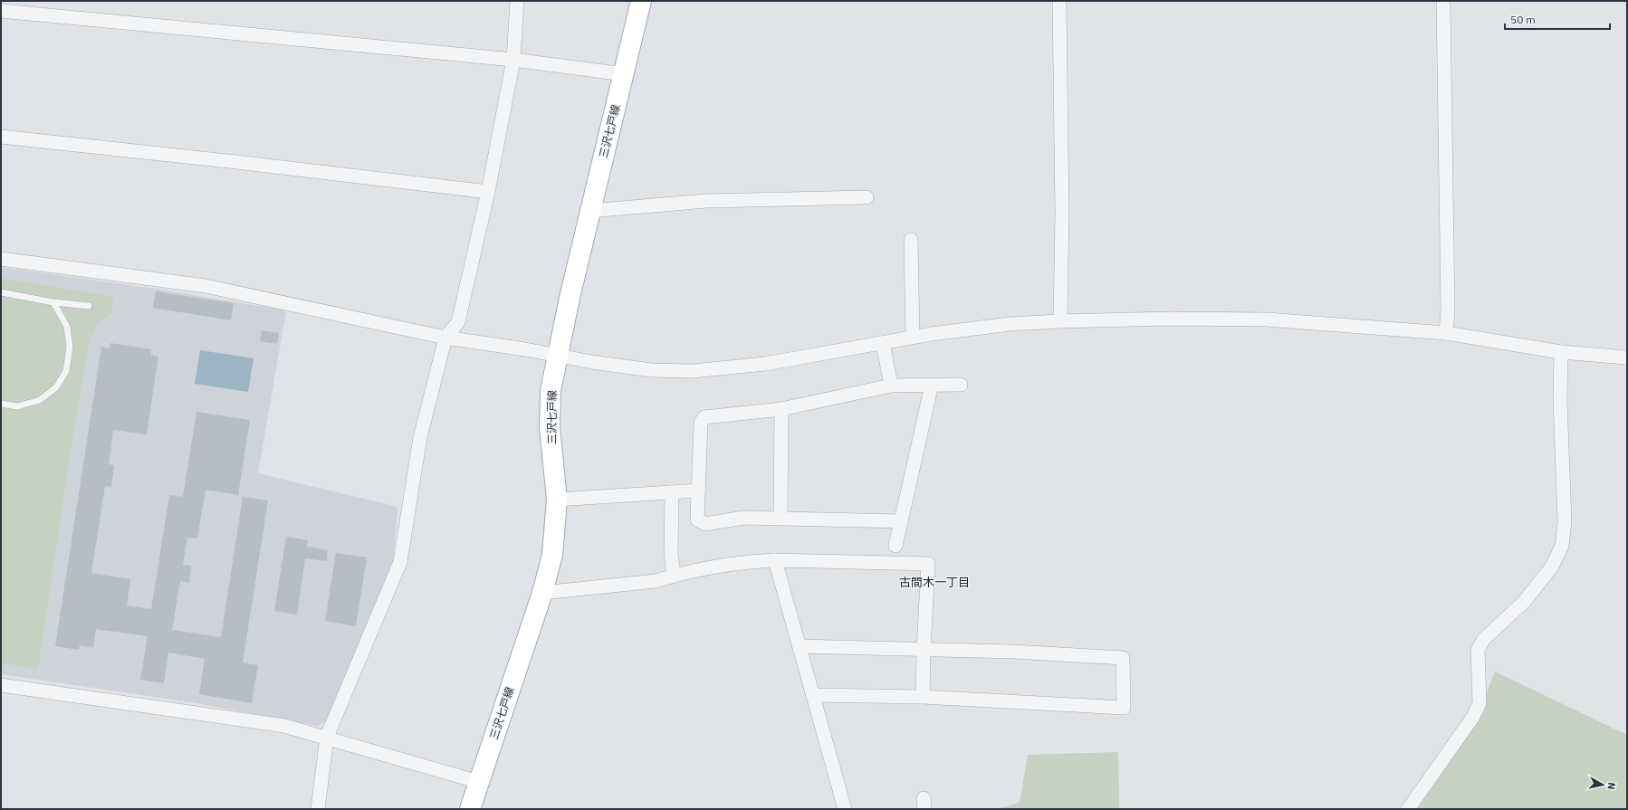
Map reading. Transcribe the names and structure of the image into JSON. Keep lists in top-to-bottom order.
{
  "streets": {
    "main road": ["三沢七戸線"]
  },
  "districts": ["古間木一丁目"],
  "scale_bar": "50 m",
  "north": "right"
}
